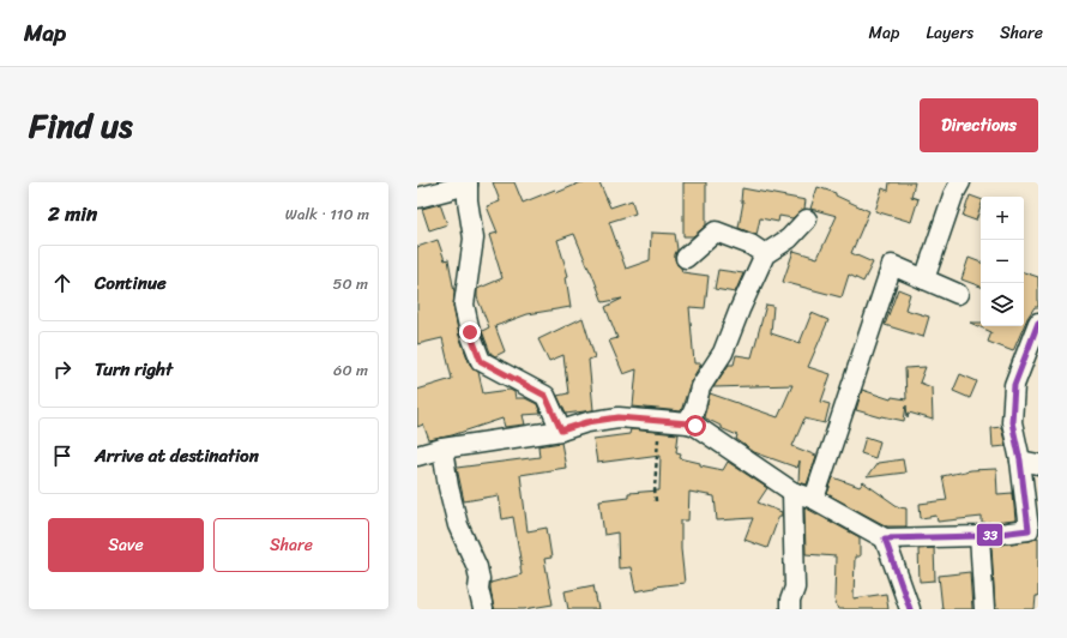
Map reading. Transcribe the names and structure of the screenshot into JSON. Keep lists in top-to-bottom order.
{
  "lines": ["transit line 33"],
  "page": {
    "header": "Map",
    "nav": ["Map", "Layers", "Share"],
    "title": "Find us",
    "buttons": [
      "Directions",
      ["Save", "Share"]
    ],
    "heading": ["2 min", "Walk · 110 m"],
    "map_buttons": ["+", "−"],
    "list": [
      ["Continue", "50 m"],
      ["Turn right", "60 m"],
      "Arrive at destination"
    ]
  }
}
